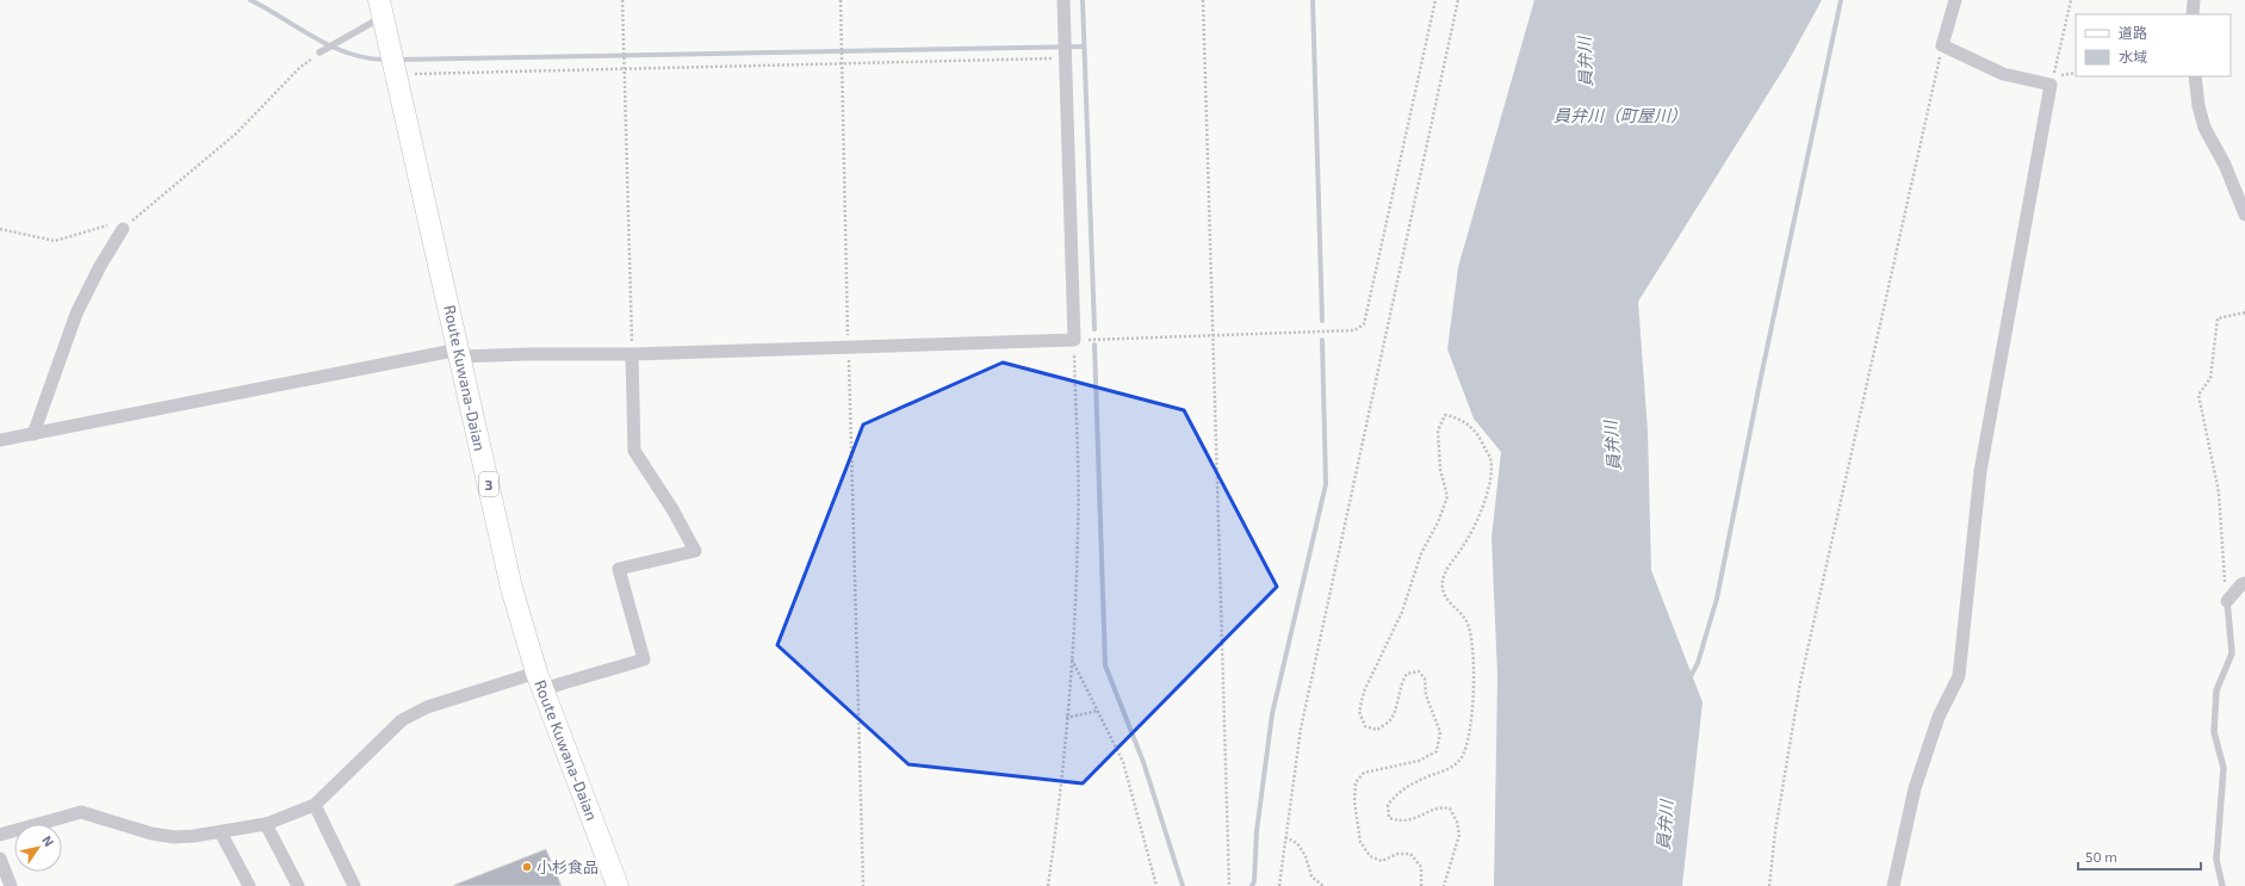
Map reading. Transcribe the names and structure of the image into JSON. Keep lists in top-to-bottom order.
{
  "streets": {
    "main road": ["Route Kuwana-Daian", "3"]
  },
  "water": ["員弁川", "員弁川（町屋川）"],
  "places": ["小杉食品"],
  "legend": ["道路", "水域"],
  "scale_bar": "50 m",
  "north": "top right"
}
